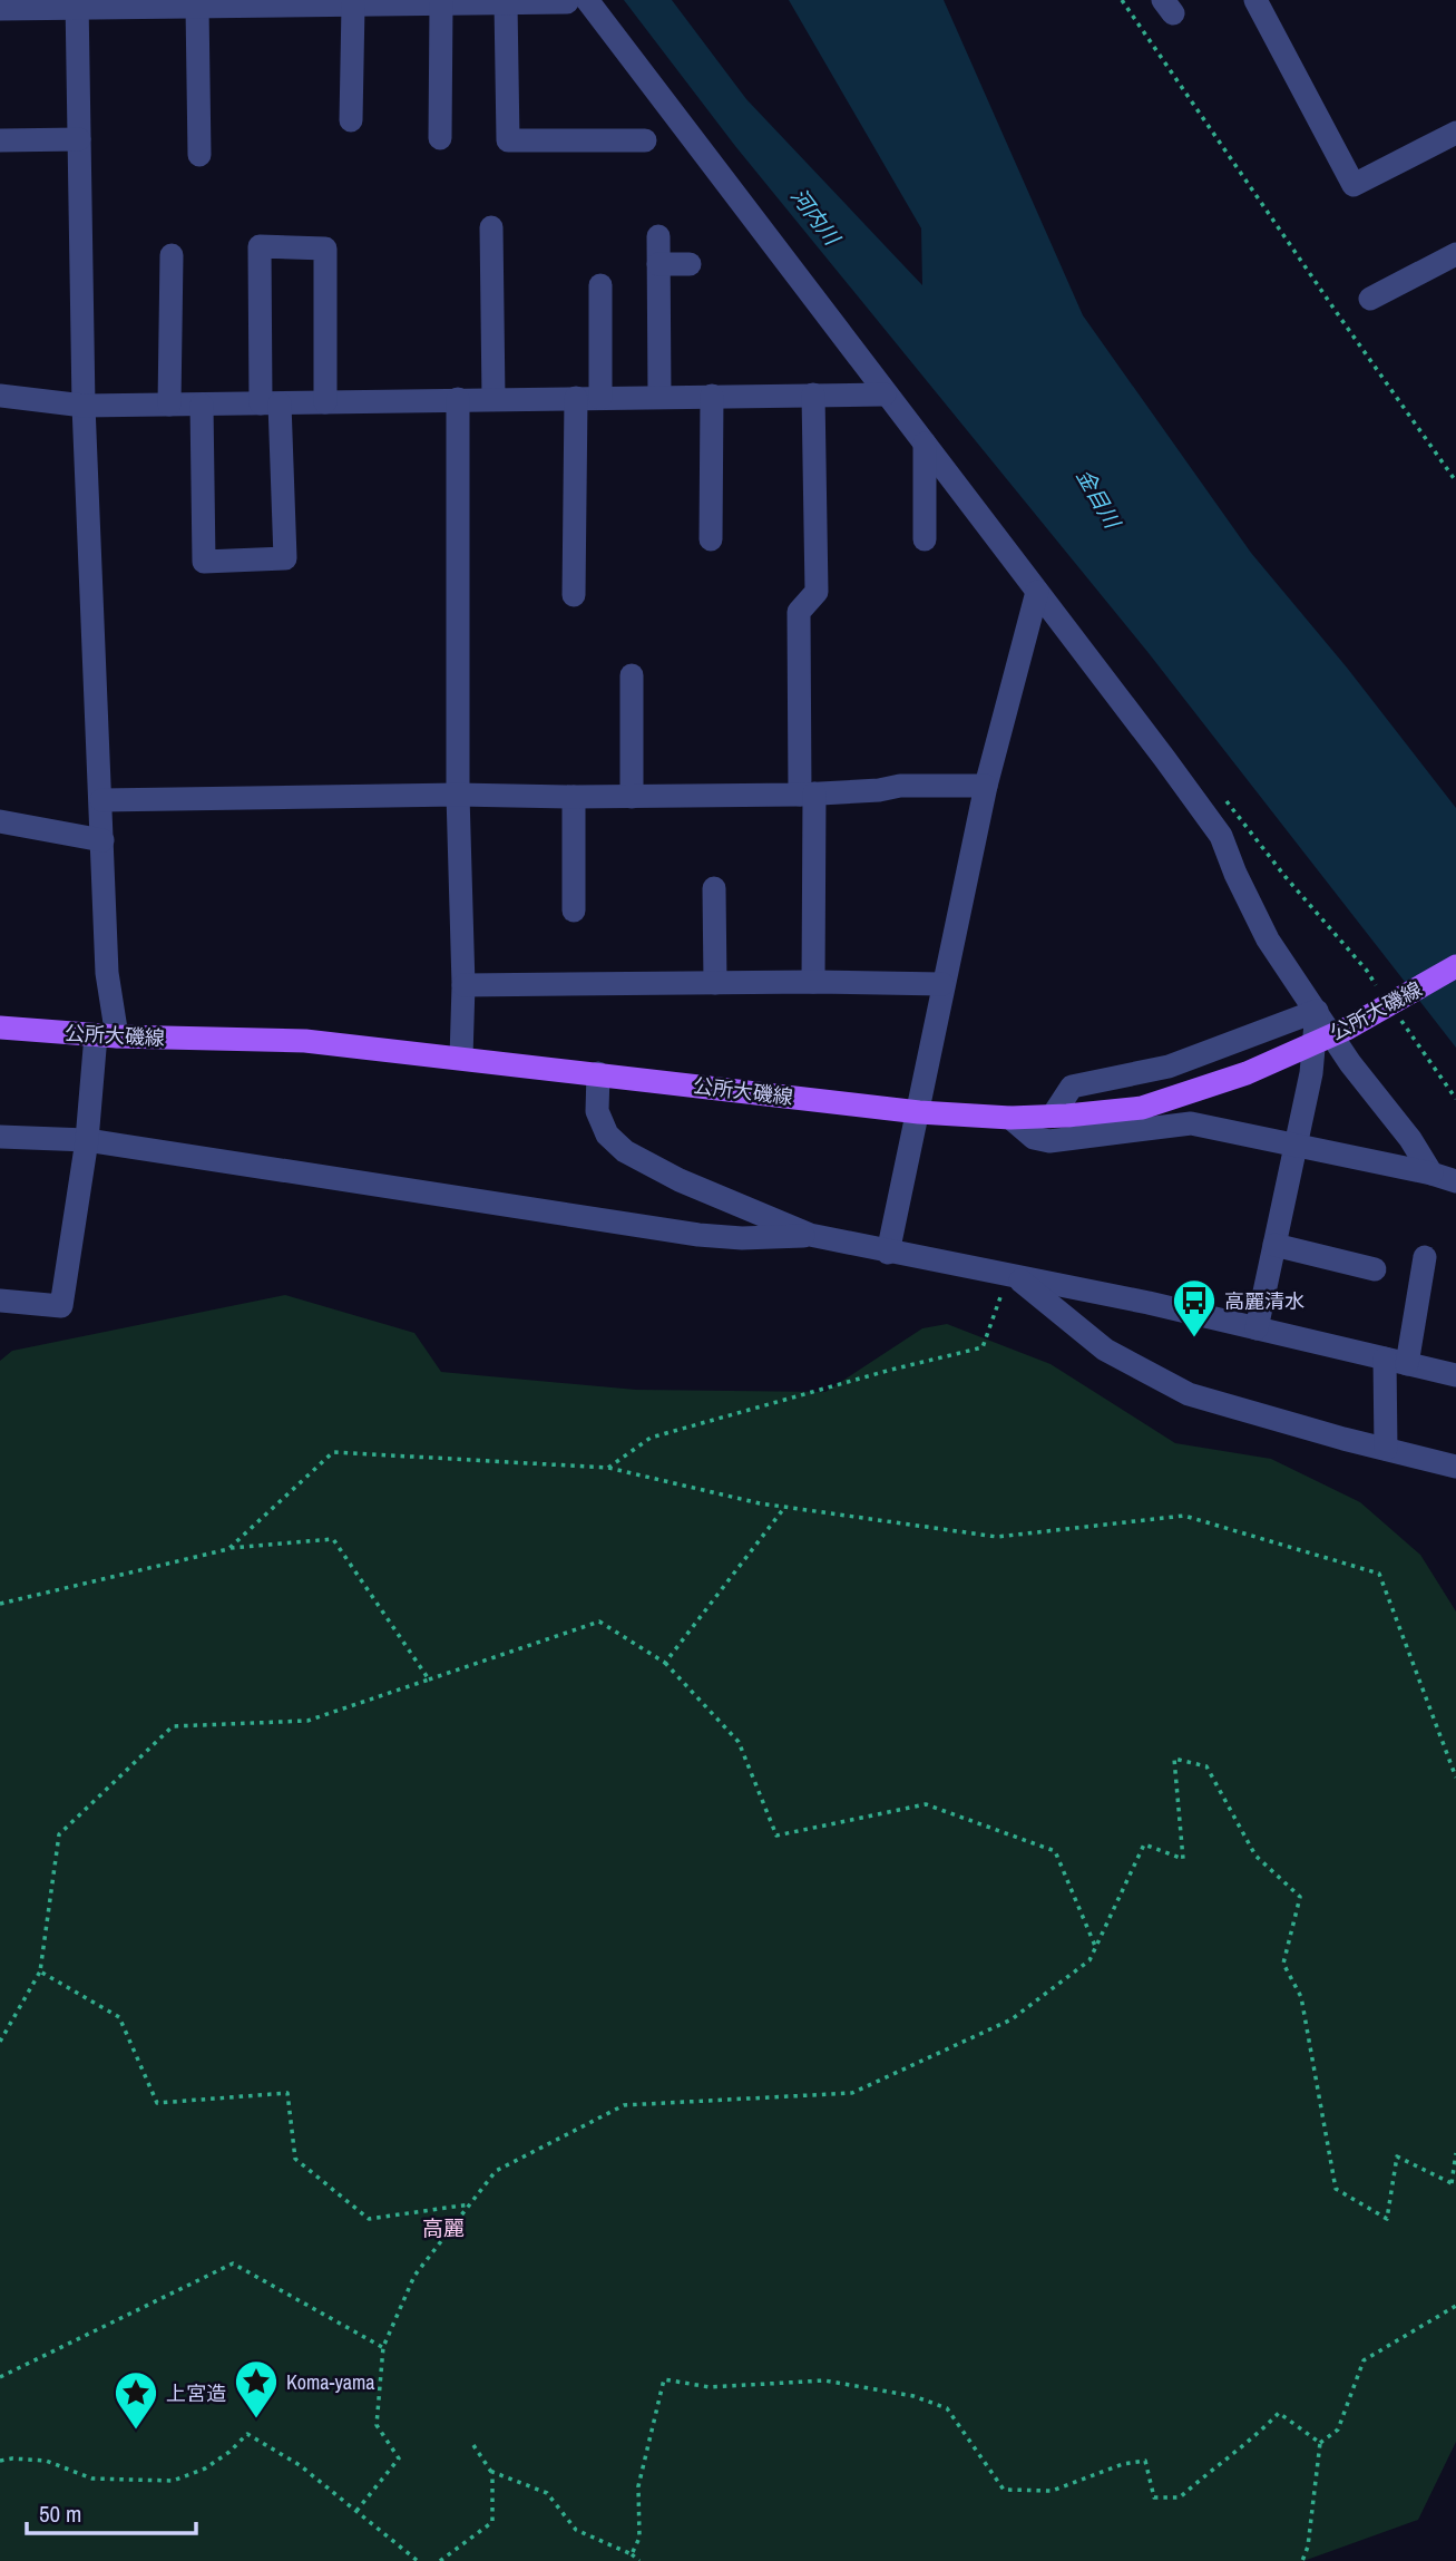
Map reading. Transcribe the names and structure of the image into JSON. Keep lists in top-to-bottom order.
{
  "streets": {
    "main road": ["公所大磯線"]
  },
  "districts": ["高麗"],
  "water": ["河内川", "金目川"],
  "places": {
    "bus stop": ["高麗清水"],
    "place": ["Koma-yama", "上宮造"]
  },
  "scale_bar": "50 m"
}
